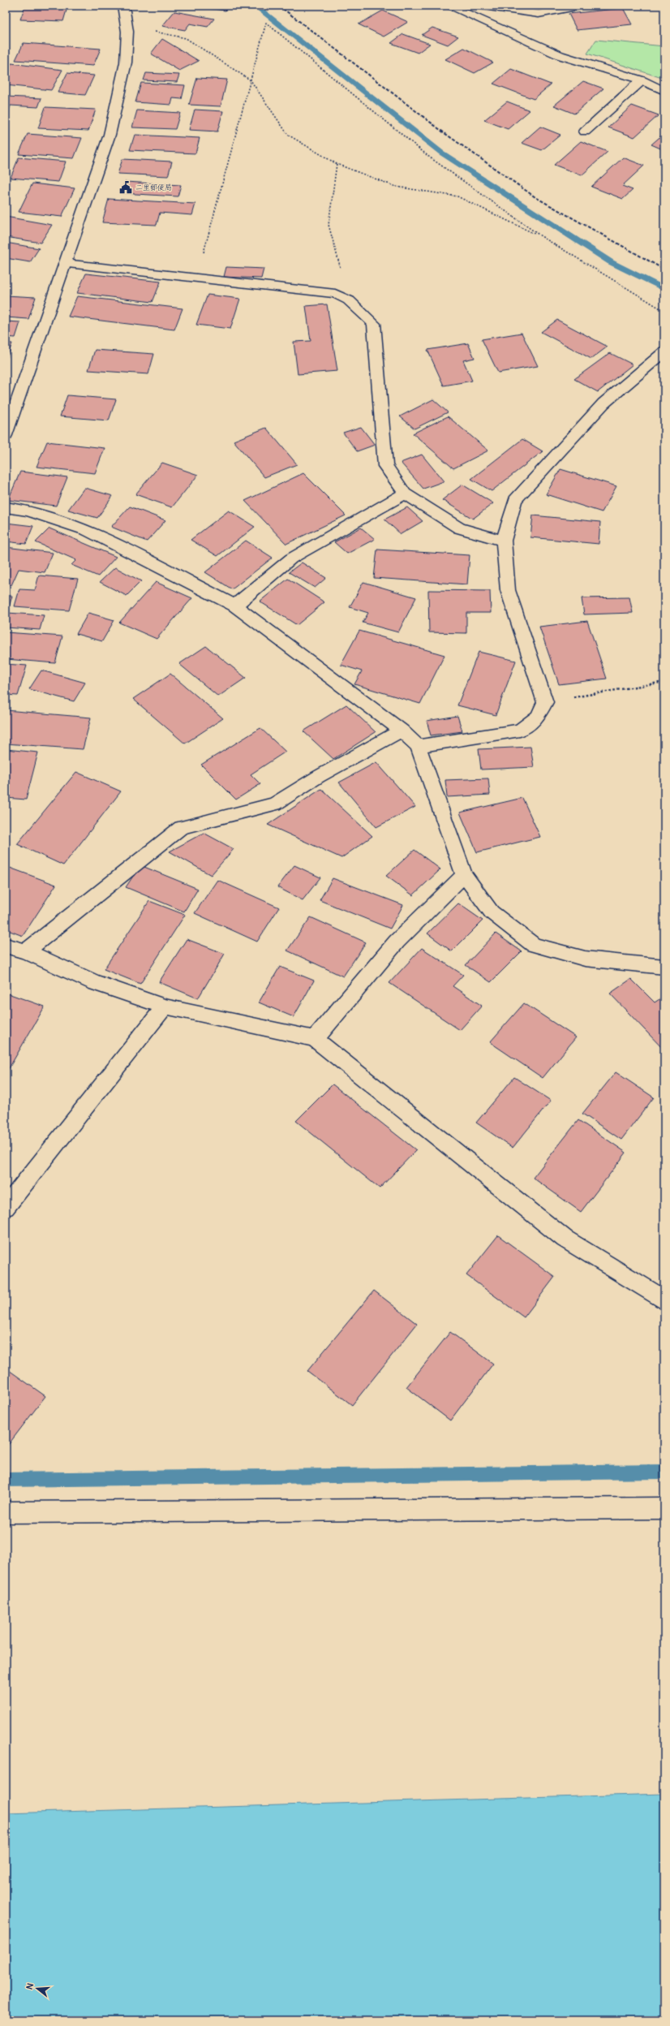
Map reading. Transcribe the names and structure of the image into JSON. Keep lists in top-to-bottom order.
{
  "places": {
    "public building": ["二里郵便局"]
  },
  "north": "left"
}
